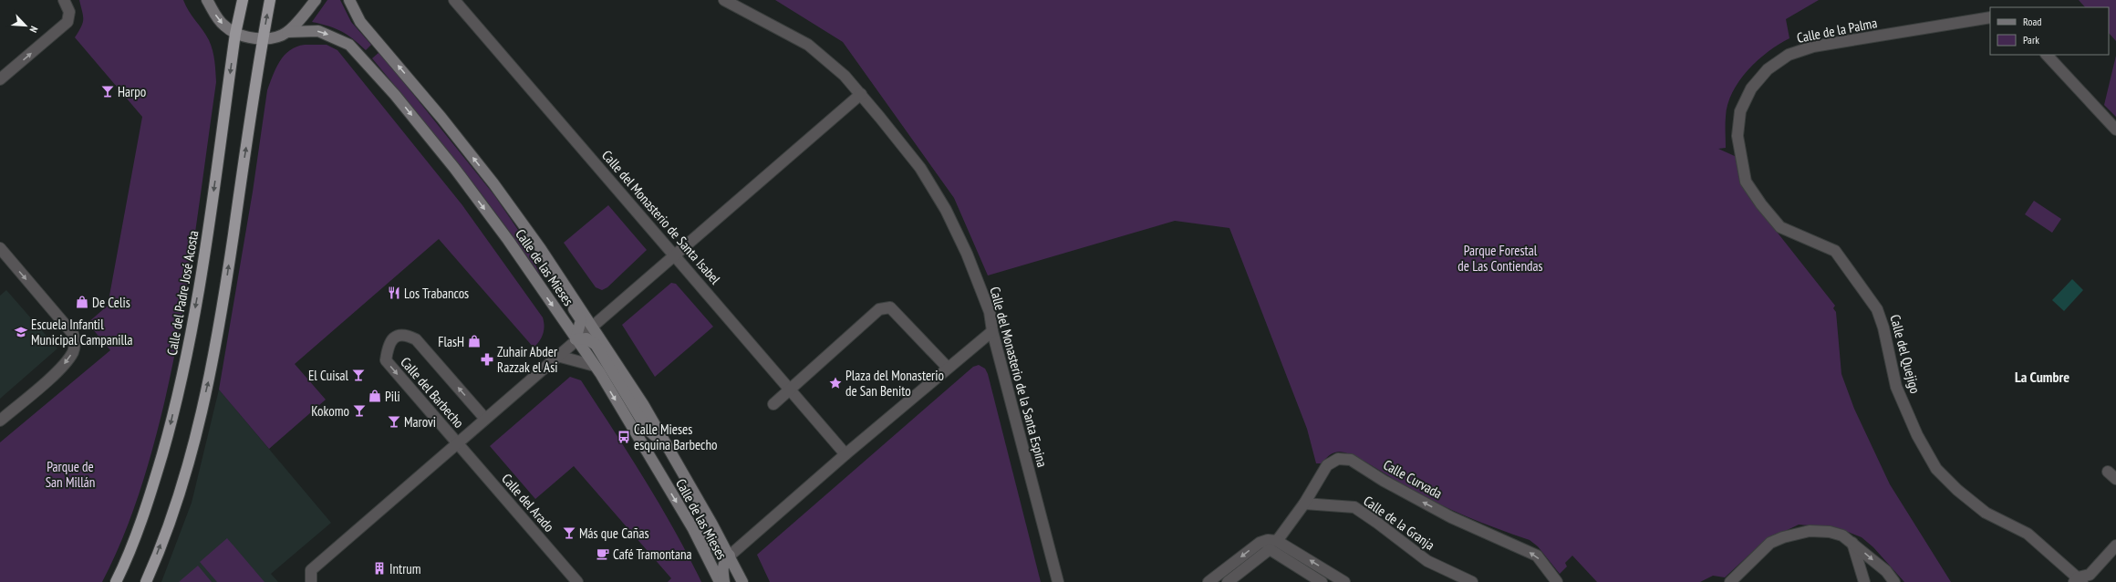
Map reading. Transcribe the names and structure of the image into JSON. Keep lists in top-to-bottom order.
{
  "streets": {
    "highway": ["Calle del Padre José Acosta"],
    "main road": ["Calle de las Mieses"],
    "street": [
      "Calle de la Palma",
      "Calle del Monasterio de Santa Isabel",
      "Calle del Quejigo",
      "Calle del Monasterio de la Santa Espina",
      "Calle del Barbecho",
      "Calle Curvada",
      "Calle del Arado",
      "Calle de la Granja"
    ]
  },
  "crossings": [
    ["Calle de la Palma", "Calle del Quejigo"],
    ["Calle del Monasterio de Santa Isabel", "Calle del Barbecho"],
    ["Calle de las Mieses", "Calle del Barbecho"],
    ["Calle del Monasterio de la Santa Espina", "Calle del Barbecho"],
    ["Calle del Barbecho", "Calle del Arado"],
    ["Calle Curvada", "Calle de la Granja"]
  ],
  "one_way": ["Calle Curvada"],
  "districts": ["La Cumbre"],
  "parks": ["Parque Forestal de Las Contiendas", "Parque de San Millán"],
  "places": {
    "bar": [
      "Harpo",
      "El Cuisal",
      "Kokomo",
      "Marovi",
      "Más que Cañas"
    ],
    "restaurant": ["Los Trabancos"],
    "shop": ["De Celis", "FlasH", "Pili"],
    "school or university": ["Escuela Infantil Municipal Campanilla"],
    "pharmacy": ["Zuhair Abder Razzak el Asi"],
    "place": ["Plaza del Monasterio de San Benito"],
    "bus stop": ["Calle Mieses esquina Barbecho"],
    "cafe": ["Café Tramontana"],
    "building": ["Intrum"]
  },
  "legend": ["Road", "Park"],
  "north": "bottom right"
}
